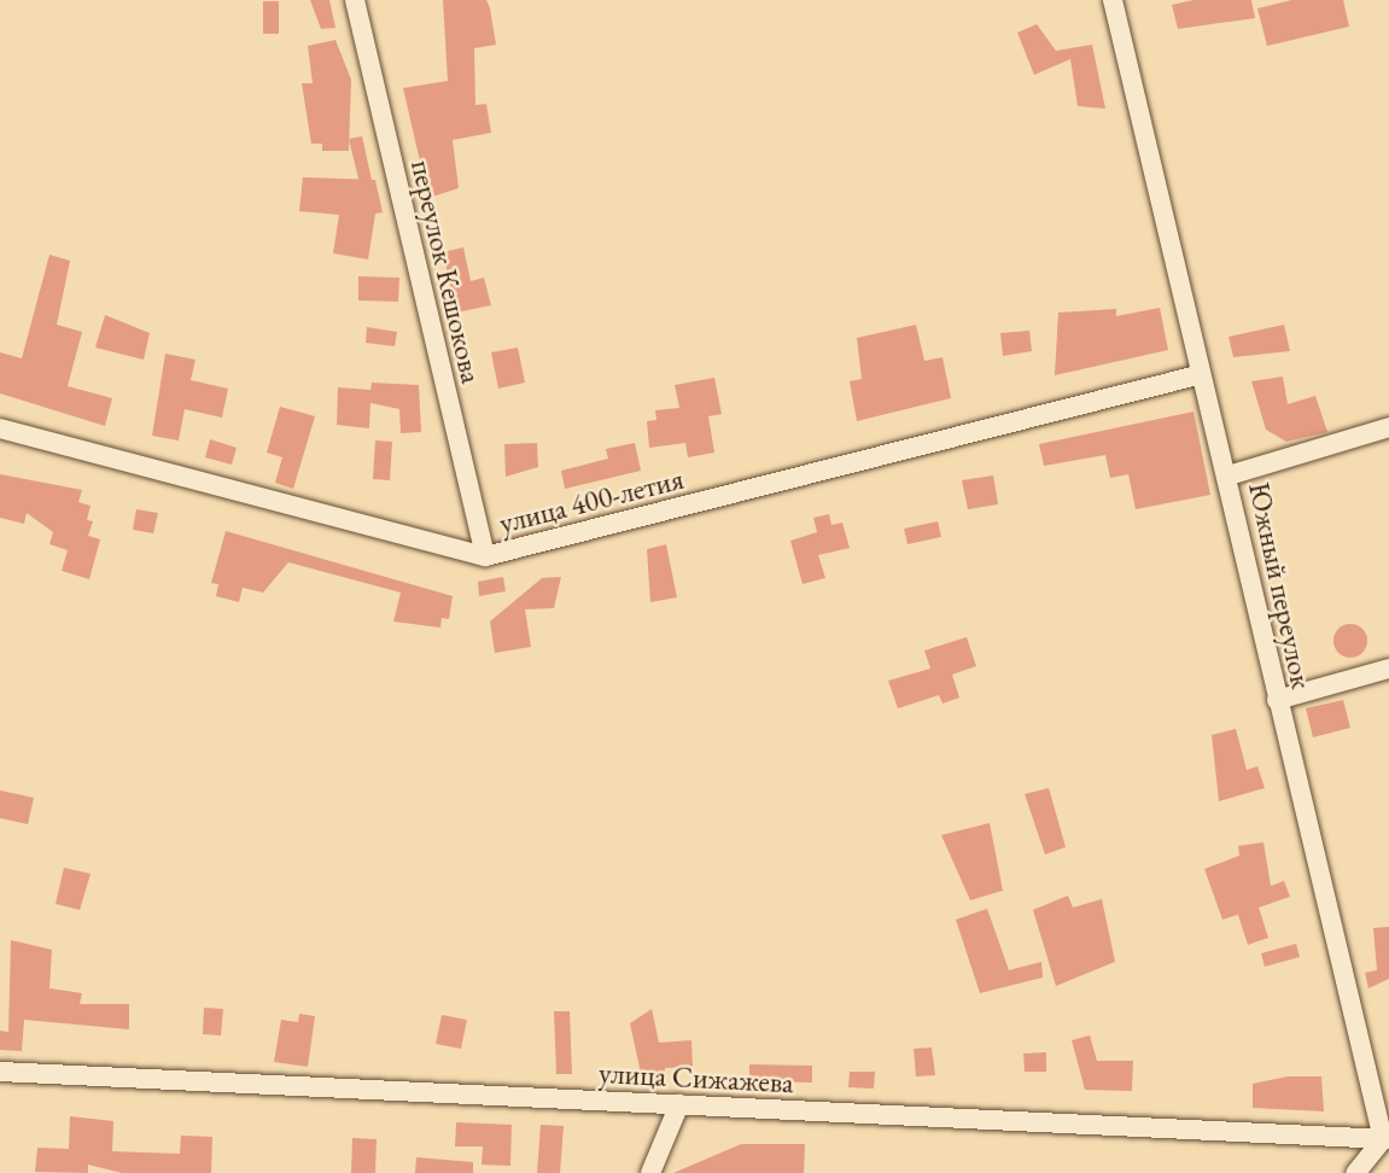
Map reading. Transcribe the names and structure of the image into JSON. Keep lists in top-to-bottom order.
{
  "streets": {
    "street": [
      "переулок Кешокова",
      "улица 400-летия",
      "Южный переулок",
      "улица Сижажева"
    ]
  },
  "crossings": [
    ["переулок Кешокова", "улица 400-летия"],
    ["улица 400-летия", "Южный переулок"],
    ["Южный переулок", "улица Сижажева"]
  ]
}
